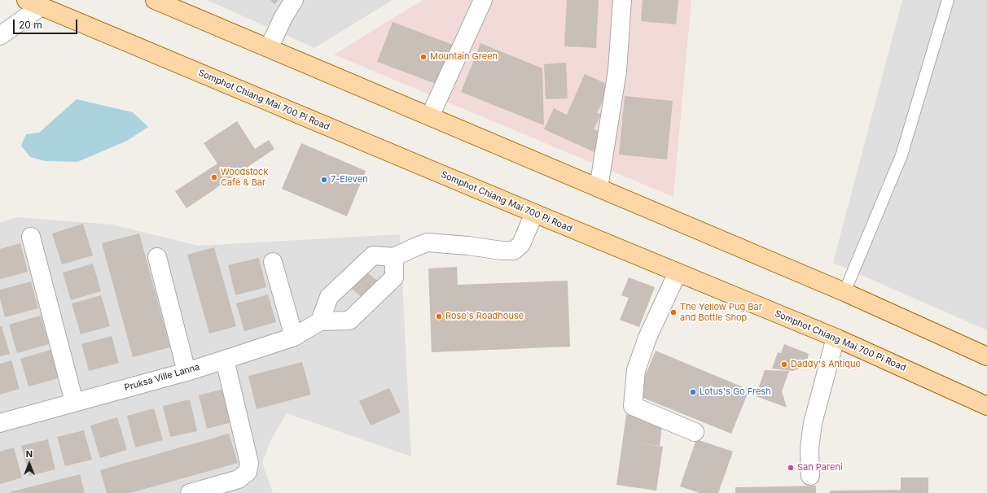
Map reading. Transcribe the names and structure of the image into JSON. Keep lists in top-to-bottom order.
{
  "streets": {
    "main road": ["Somphot Chiang Mai 700 Pi Road"],
    "street": ["Pruksa Ville Lanna"]
  },
  "places": [
    "Mountain Green",
    "Woodstock Café & Bar",
    "7-Eleven",
    "The Yellow Pug Bar and Bottle Shop",
    "Rose's Roadhouse",
    "Daddy's Antique",
    "Lotus's Go Fresh",
    "San Pareni"
  ],
  "scale_bar": "20 m",
  "north": "top"
}
